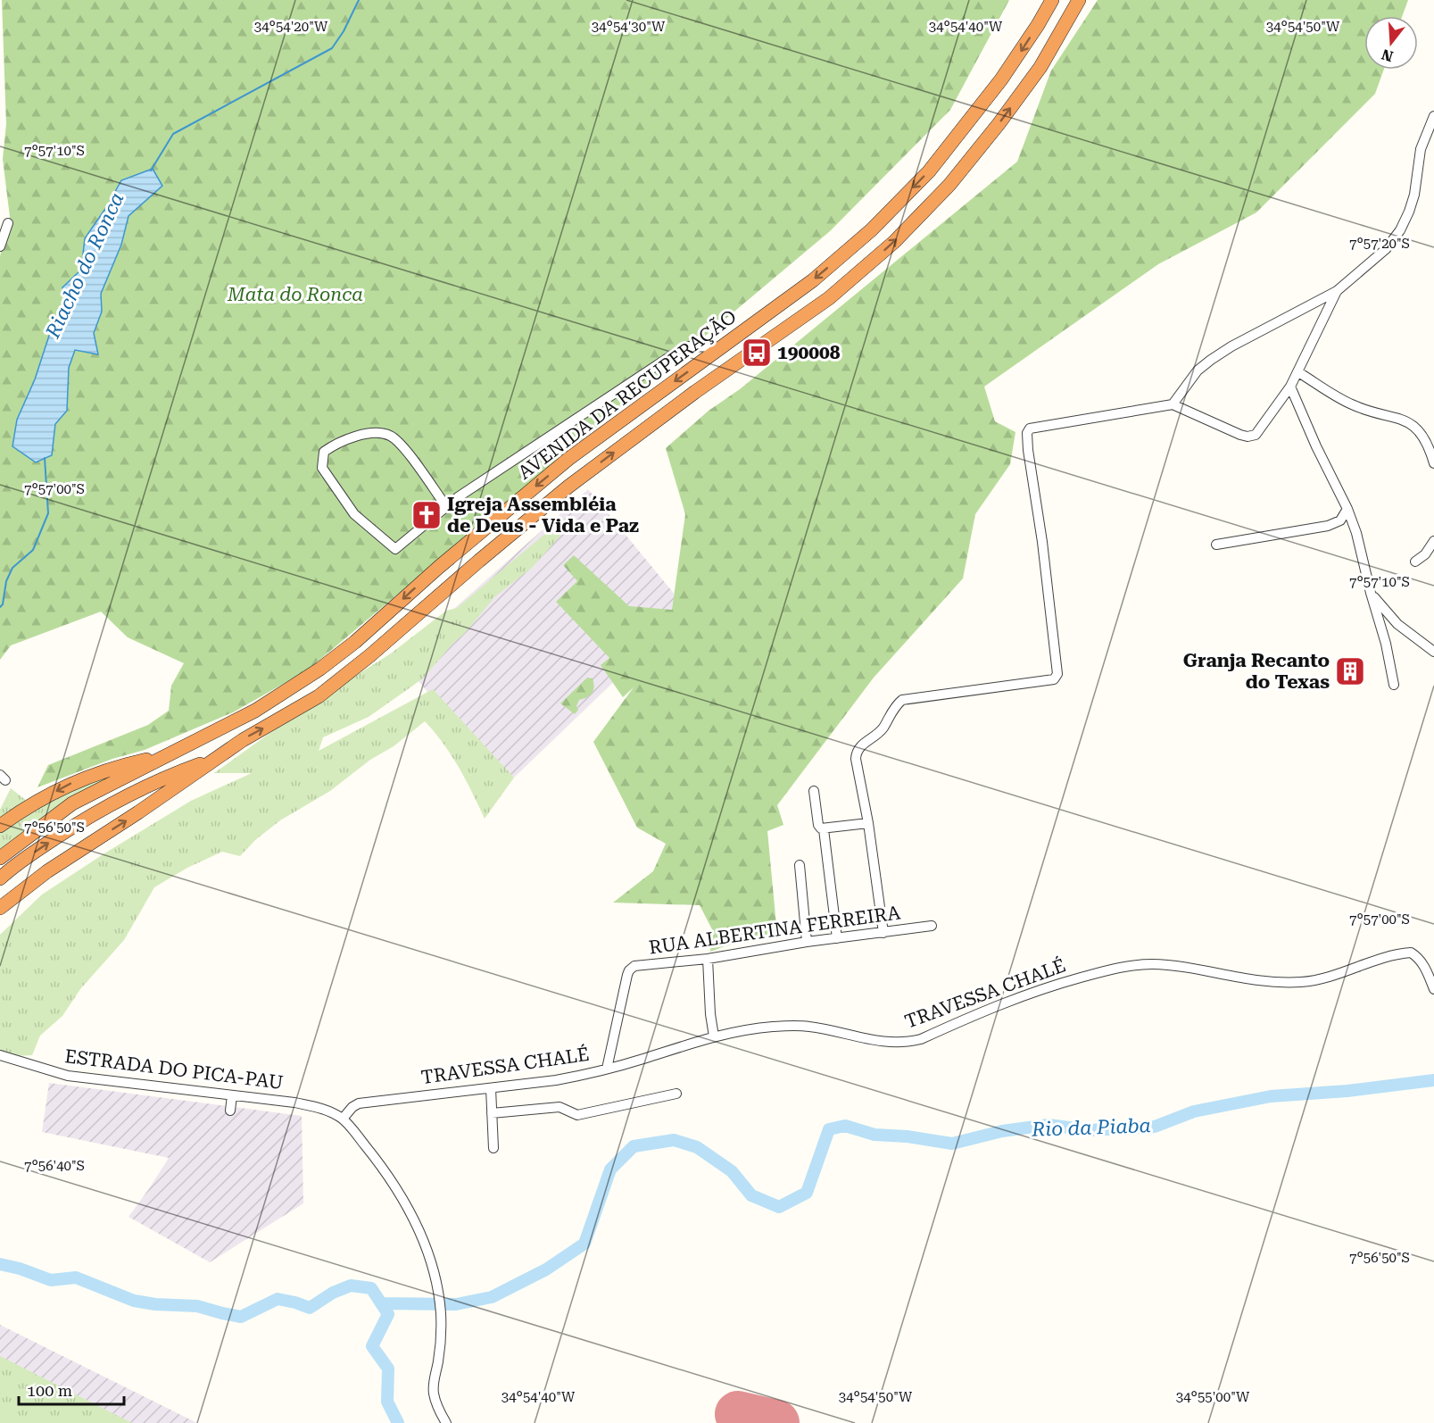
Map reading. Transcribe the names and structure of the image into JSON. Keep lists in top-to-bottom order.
{
  "streets": {
    "highway": ["AVENIDA DA RECUPERAÇÃO"],
    "street": ["RUA ALBERTINA FERREIRA", "TRAVESSA CHALÉ", "ESTRADA DO PICA-PAU"]
  },
  "crossings": [
    ["RUA ALBERTINA FERREIRA", "TRAVESSA CHALÉ"],
    ["TRAVESSA CHALÉ", "ESTRADA DO PICA-PAU"]
  ],
  "water": ["Riacho do Ronca", "Rio da Piaba"],
  "parks": ["Mata do Ronca"],
  "places": {
    "bus stop": ["190008"],
    "church": ["Igreja Assembléia de Deus - Vida e Paz"],
    "building": ["Granja Recanto do Texas"]
  },
  "scale_bar": "100 m",
  "north": "bottom",
  "coordinates": [
    "34°54'20\"W",
    "34°54'30\"W",
    "34°54'40\"W",
    "34°54'50\"W",
    "7°57'10\"S",
    "7°57'20\"S",
    "7°57'00\"S",
    "7°56'50\"S",
    "7°56'40\"S",
    "34°55'00\"W"
  ]
}
